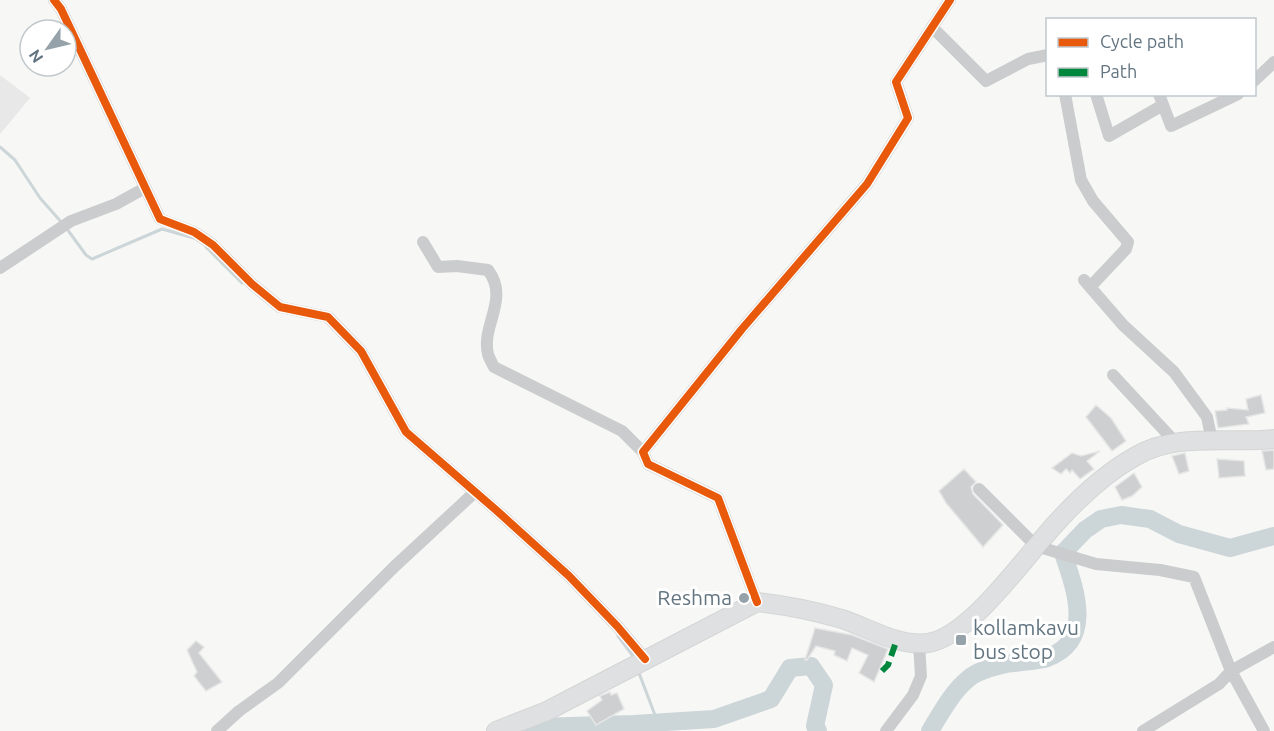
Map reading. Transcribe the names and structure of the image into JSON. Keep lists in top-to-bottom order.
{
  "places": {
    "other": ["Reshma"],
    "transit": ["kollamkavu bus stop"]
  },
  "legend": ["Cycle path", "Path"],
  "north": "bottom left"
}
